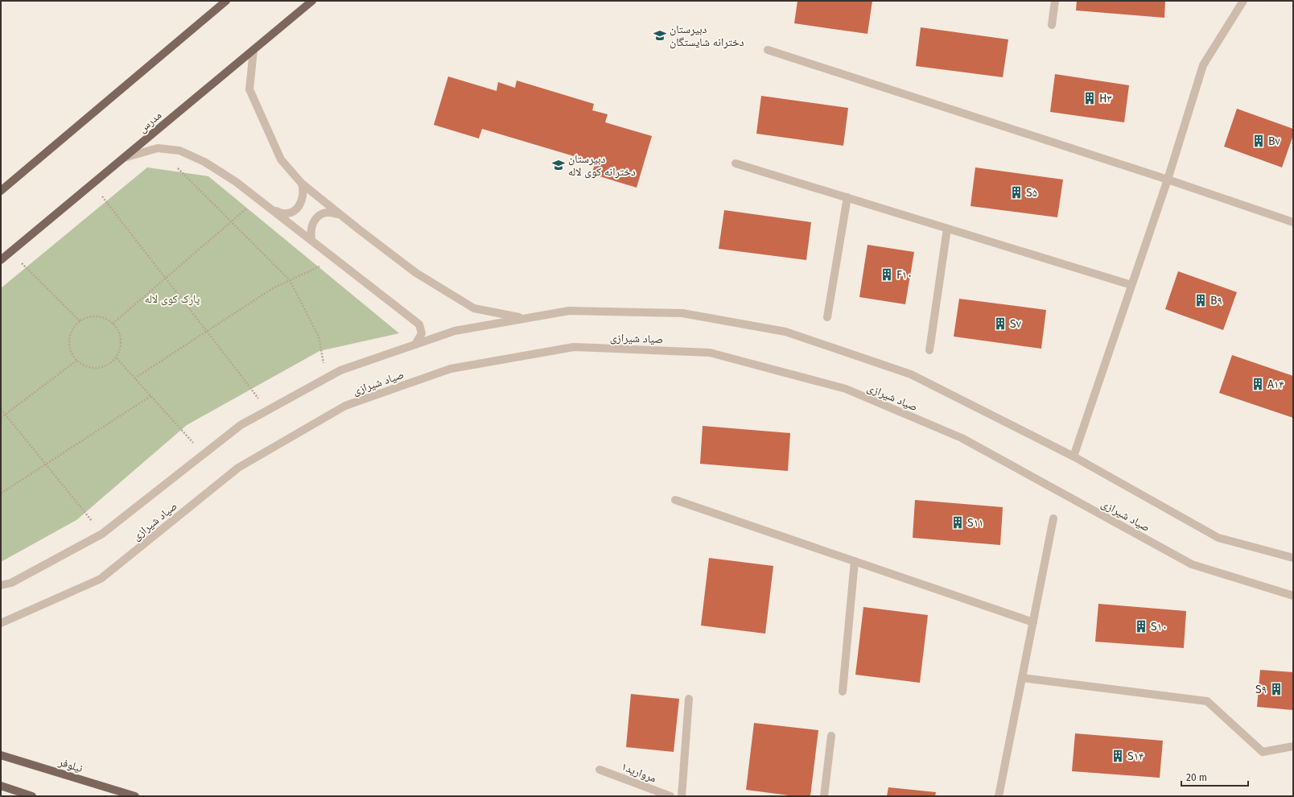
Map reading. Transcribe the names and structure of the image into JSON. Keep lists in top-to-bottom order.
{
  "streets": {
    "main road": ["مدرس", "نیلوفر"],
    "street": ["صیاد شیرازی", "مروارید۱"]
  },
  "parks": ["پارک کوی لاله"],
  "places": {
    "school or university": ["دبیرستان دخترانه شایستگان", "دبیرستان دخترانه کوی لاله"],
    "building": [
      "H۳",
      "B۷",
      "S۵",
      "F۱۰",
      "B۹",
      "S۷",
      "A۱۴",
      "S۱۱",
      "S۱۰",
      "S۹",
      "S۱۴"
    ]
  },
  "scale_bar": "20 m"
}
